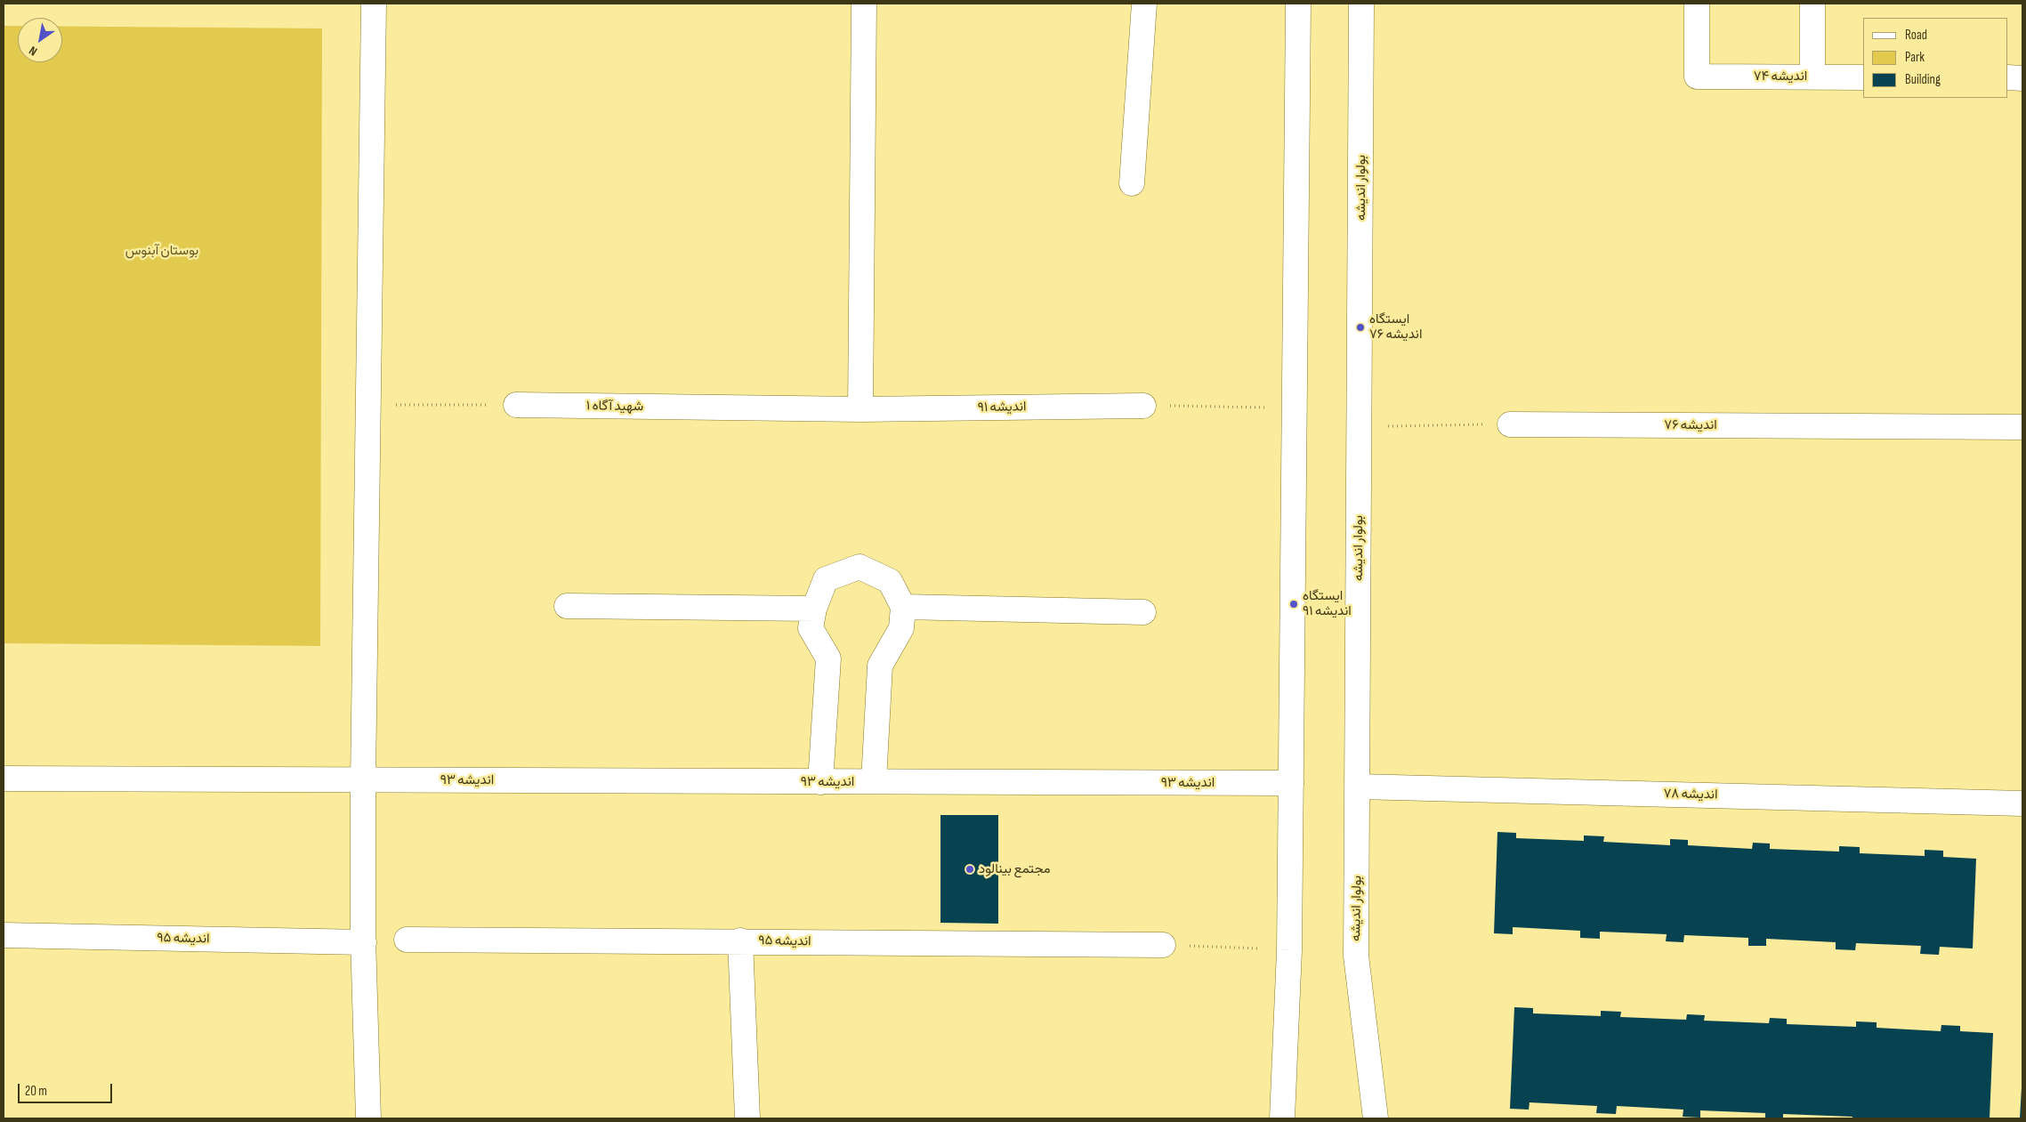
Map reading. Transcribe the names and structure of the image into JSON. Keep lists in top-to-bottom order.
{
  "streets": {
    "street": [
      "اندیشه ۷۴",
      "بولوار اندیشه",
      "شهید آگاه ۱",
      "اندیشه ۹۱",
      "اندیشه ۷۶",
      "اندیشه ۹۳",
      "اندیشه ۷۸",
      "اندیشه ۹۵"
    ]
  },
  "crossings": [
    ["بولوار اندیشه", "اندیشه ۷۸"],
    ["شهید آگاه ۱", "اندیشه ۹۱"]
  ],
  "parks": ["بوستان آبنوس"],
  "places": ["ایستگاه اندیشه ۷۶", "ایستگاه اندیشه ۹۱", "مجتمع بینالود"],
  "legend": ["Road", "Park", "Building"],
  "scale_bar": "20 m",
  "north": "bottom left"
}
